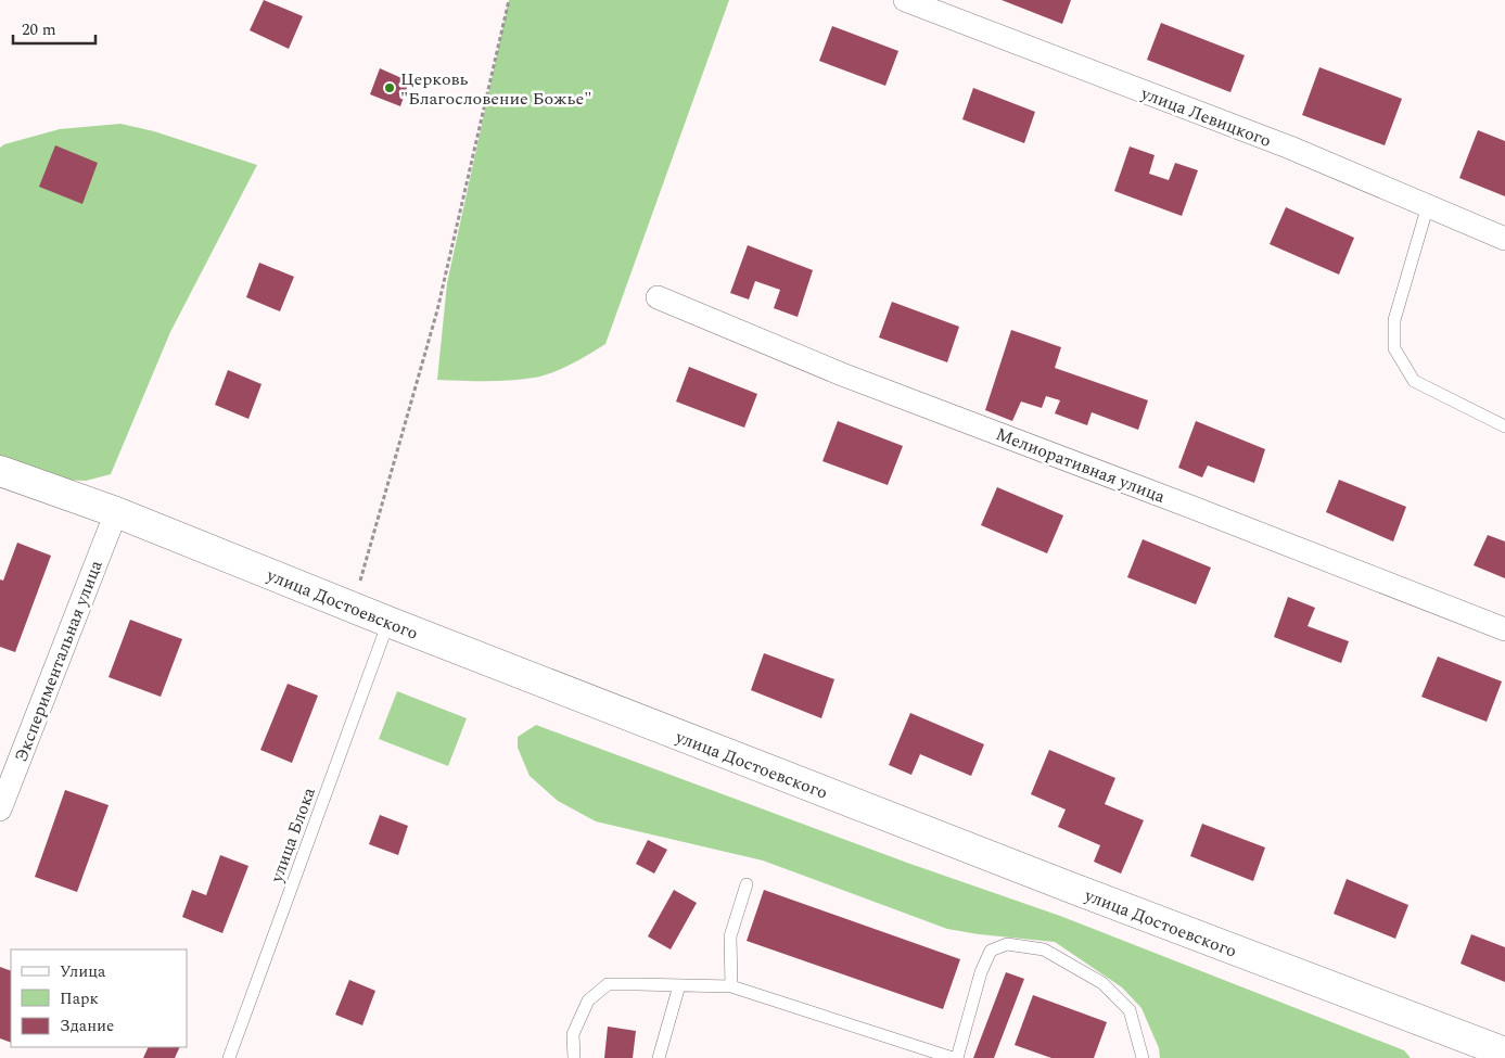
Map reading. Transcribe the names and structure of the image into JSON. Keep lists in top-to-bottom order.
{
  "streets": {
    "main road": ["улица Достоевского"],
    "street": ["улица Левицкого", "Мелиоративная улица", "Экспериментальная улица"],
    "lane": ["улица Блока"]
  },
  "crossings": [
    ["улица Достоевского", "Экспериментальная улица"],
    ["улица Достоевского", "улица Блока"]
  ],
  "places": ["Церковь \"Благословение Божье\""],
  "legend": ["Улица", "Парк", "Здание"],
  "scale_bar": "20 m"
}
